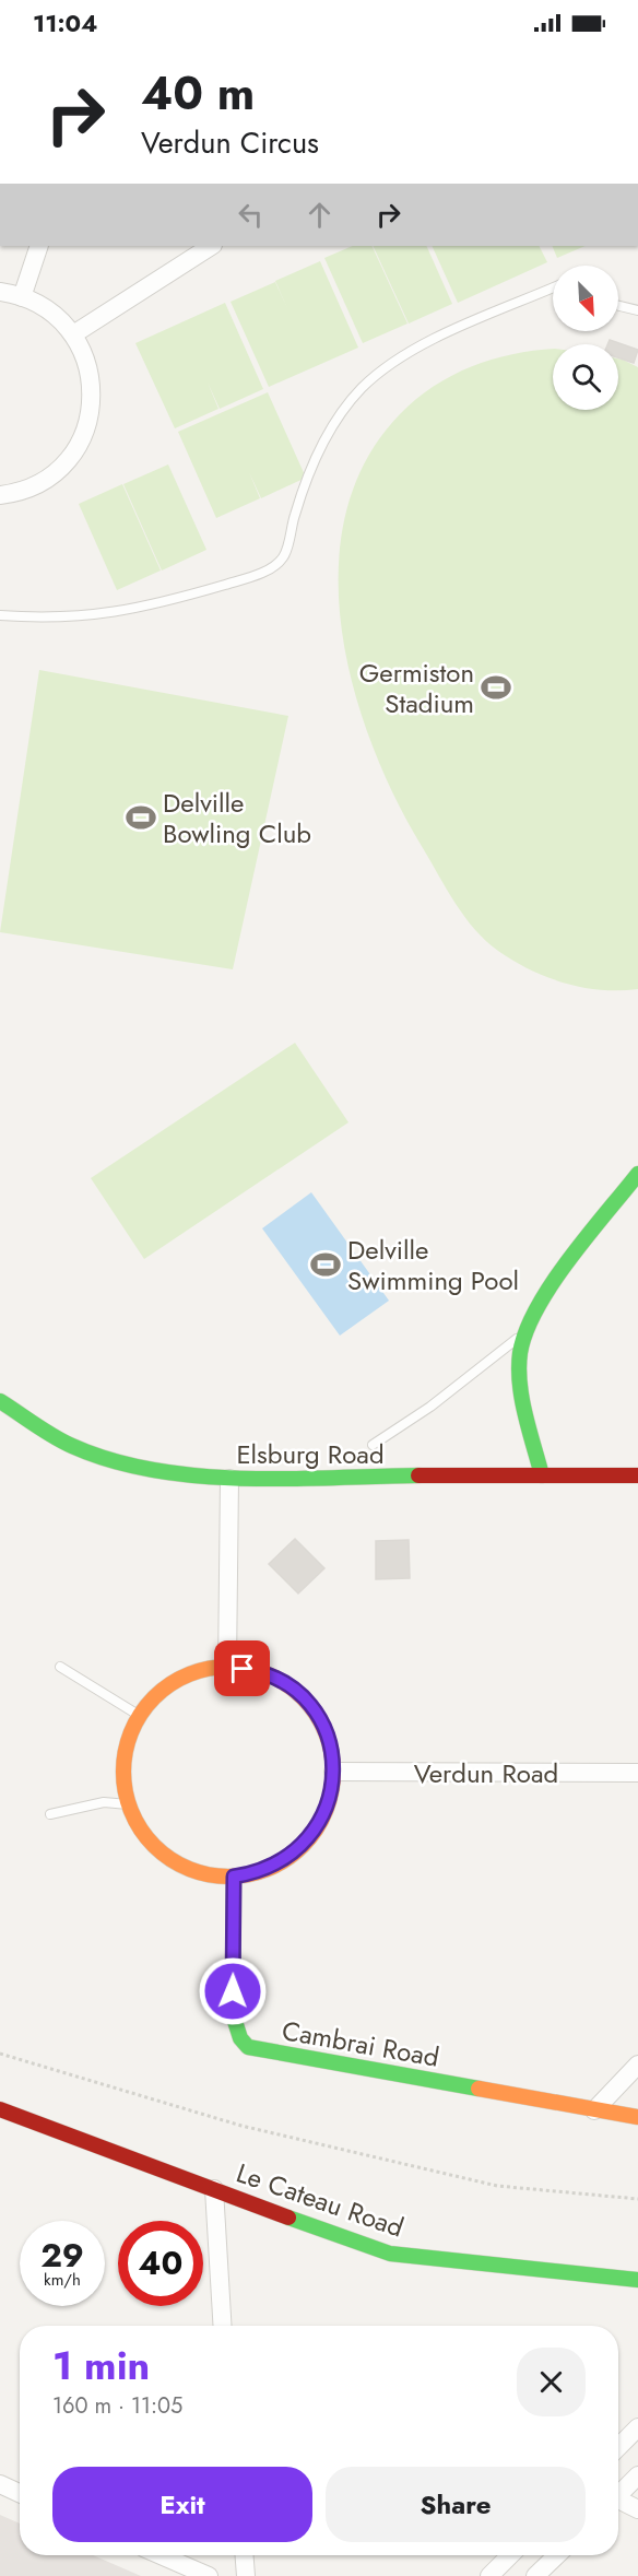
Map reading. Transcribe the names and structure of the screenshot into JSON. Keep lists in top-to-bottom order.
{
  "streets": {
    "street": [
      "Elsburg Road",
      "Verdun Road",
      "Cambrai Road",
      "Le Cateau Road"
    ]
  },
  "crossings": [
    ["Verdun Road", "Cambrai Road"]
  ],
  "places": {
    "sports": ["Germiston Stadium", "Delville Bowling Club", "Delville Swimming Pool"]
  },
  "north": "bottom right",
  "page": {
    "status": "11:04",
    "turn": ["40 m", "Verdun Circus"],
    "speed": "29 km/h",
    "limit": "40",
    "heading": ["1 min", "160 m · 11:05"],
    "buttons": ["Exit", "Share"]
  }
}
